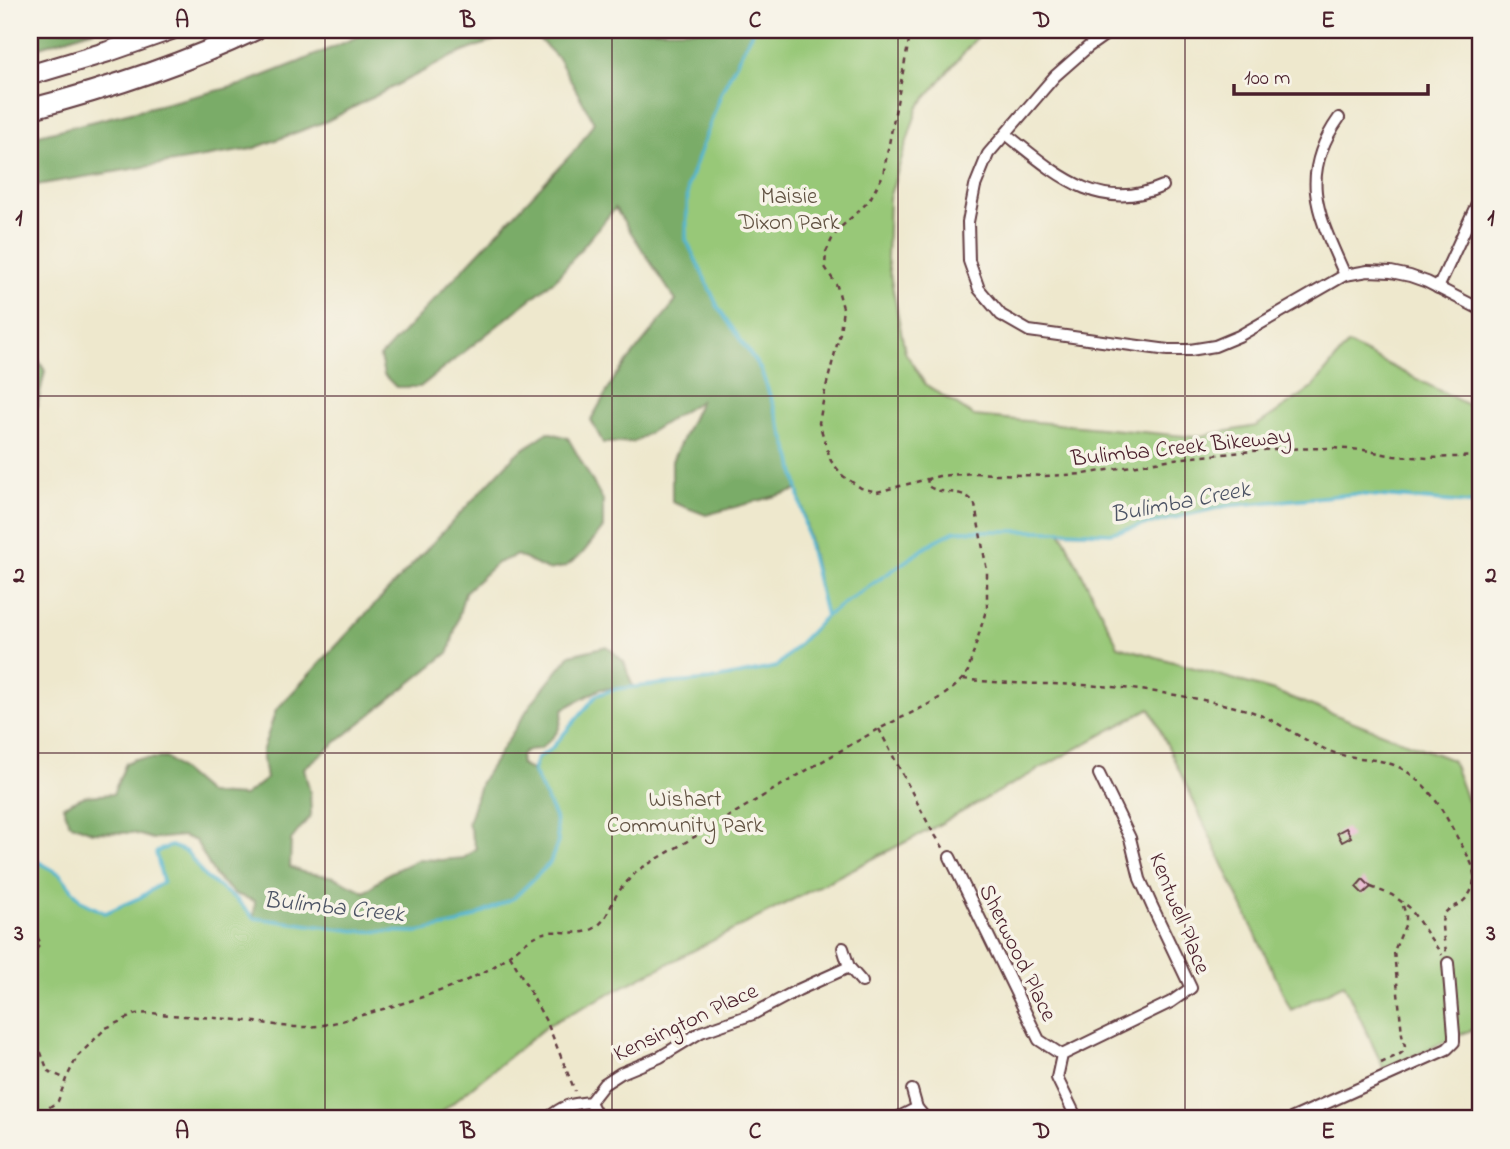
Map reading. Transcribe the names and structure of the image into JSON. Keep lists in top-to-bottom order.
{
  "streets": {
    "street": ["Kentwell Place", "Sherwood Place", "Kensington Place"],
    "path": ["Bulimba Creek Bikeway"]
  },
  "crossings": [
    ["Kentwell Place", "Sherwood Place"]
  ],
  "water": ["Bulimba Creek"],
  "parks": ["Maisie Dixon Park", "Wishart Community Park"],
  "scale_bar": "100 m",
  "grid": {
    "columns": [
      "A",
      "B",
      "C",
      "D",
      "E"
    ],
    "rows": ["1", "2", "3"]
  }
}
